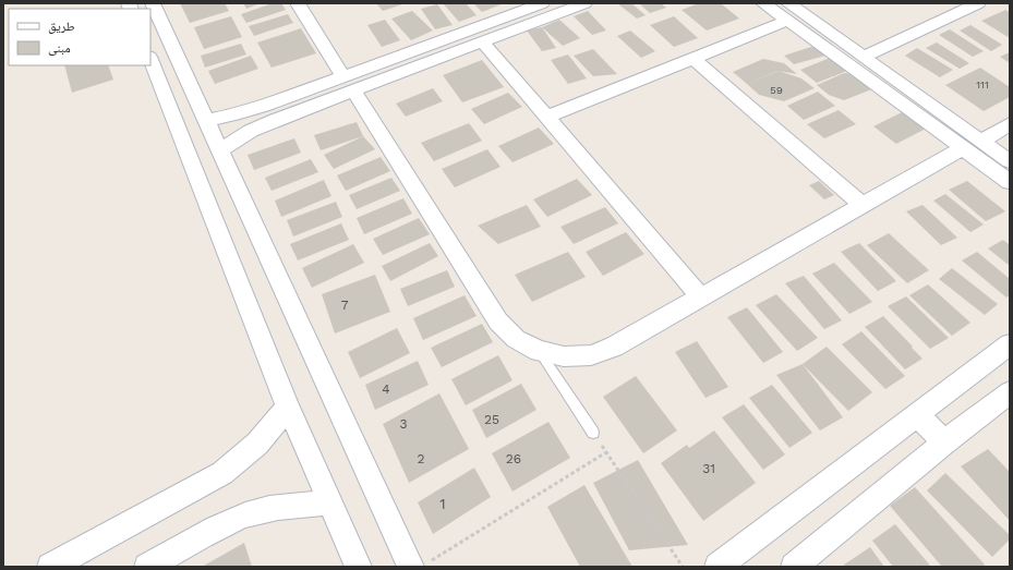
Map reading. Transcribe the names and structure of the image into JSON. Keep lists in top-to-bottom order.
{
  "house_numbers": [
    "111",
    "59",
    "7",
    "4",
    "25",
    "3",
    "2",
    "26",
    "31",
    "1"
  ],
  "legend": ["طريق", "مبنى"]
}
